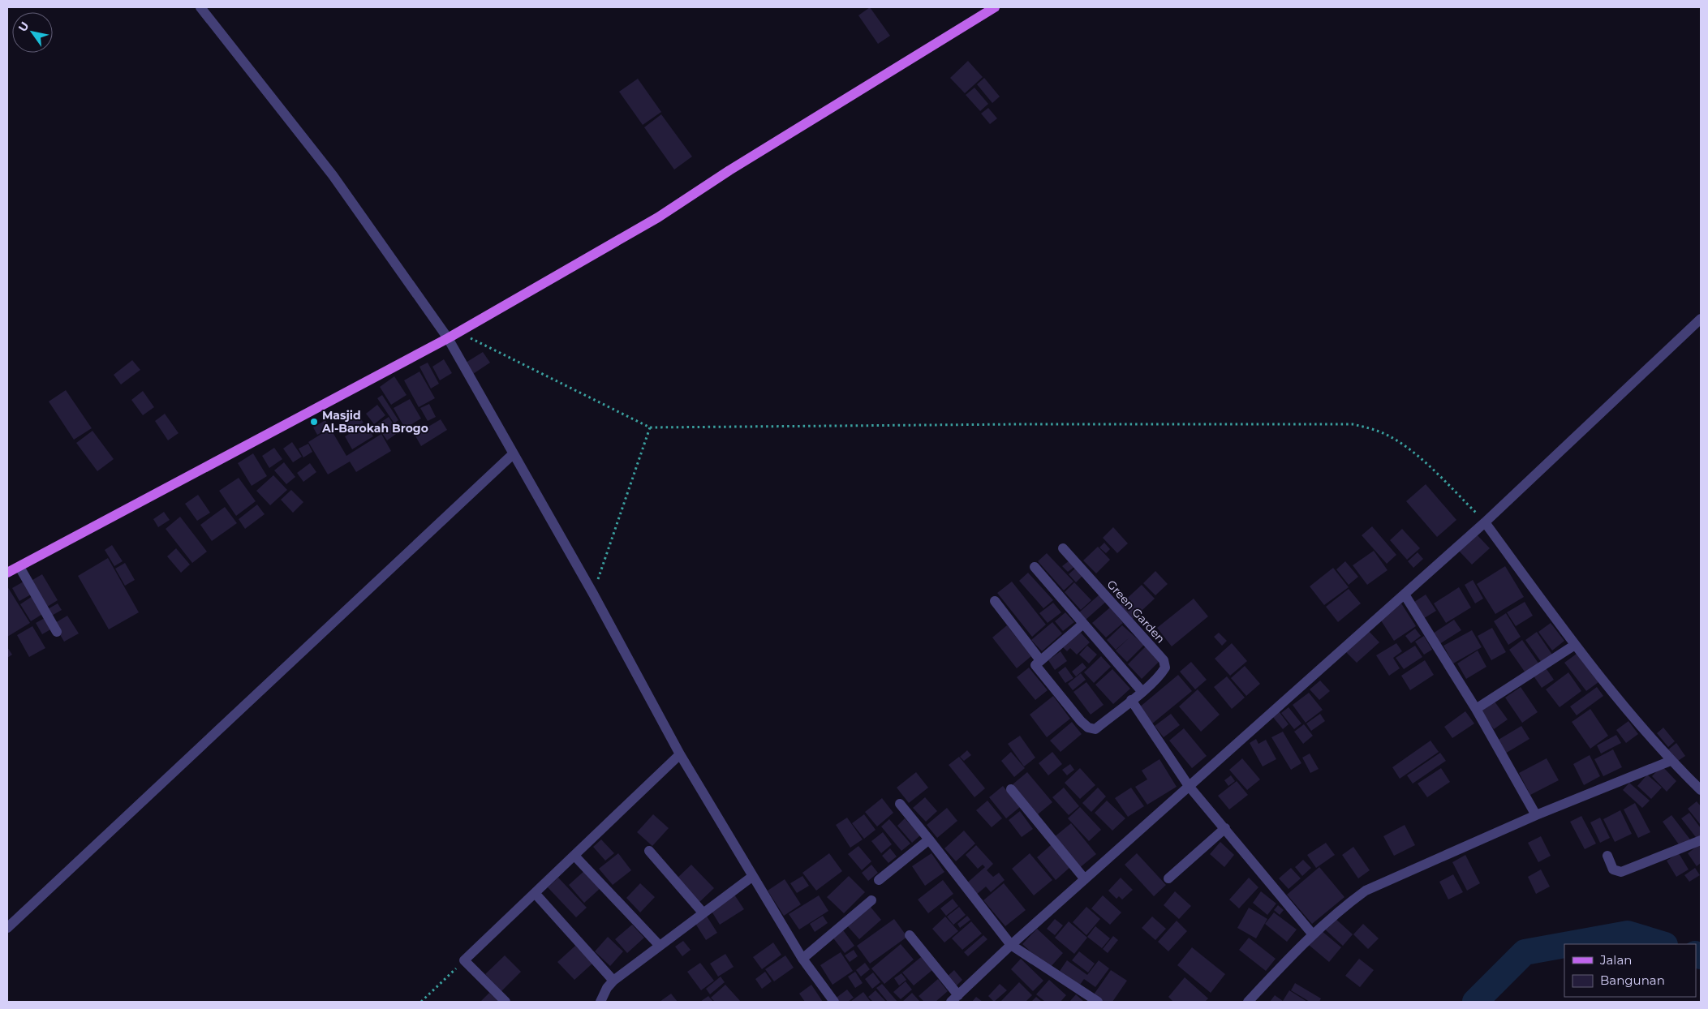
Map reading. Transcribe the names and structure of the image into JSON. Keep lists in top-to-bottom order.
{
  "streets": {
    "street": ["Green Garden"]
  },
  "places": ["Masjid Al-Barokah Brogo"],
  "legend": ["Jalan", "Bangunan"],
  "north": "top left"
}
